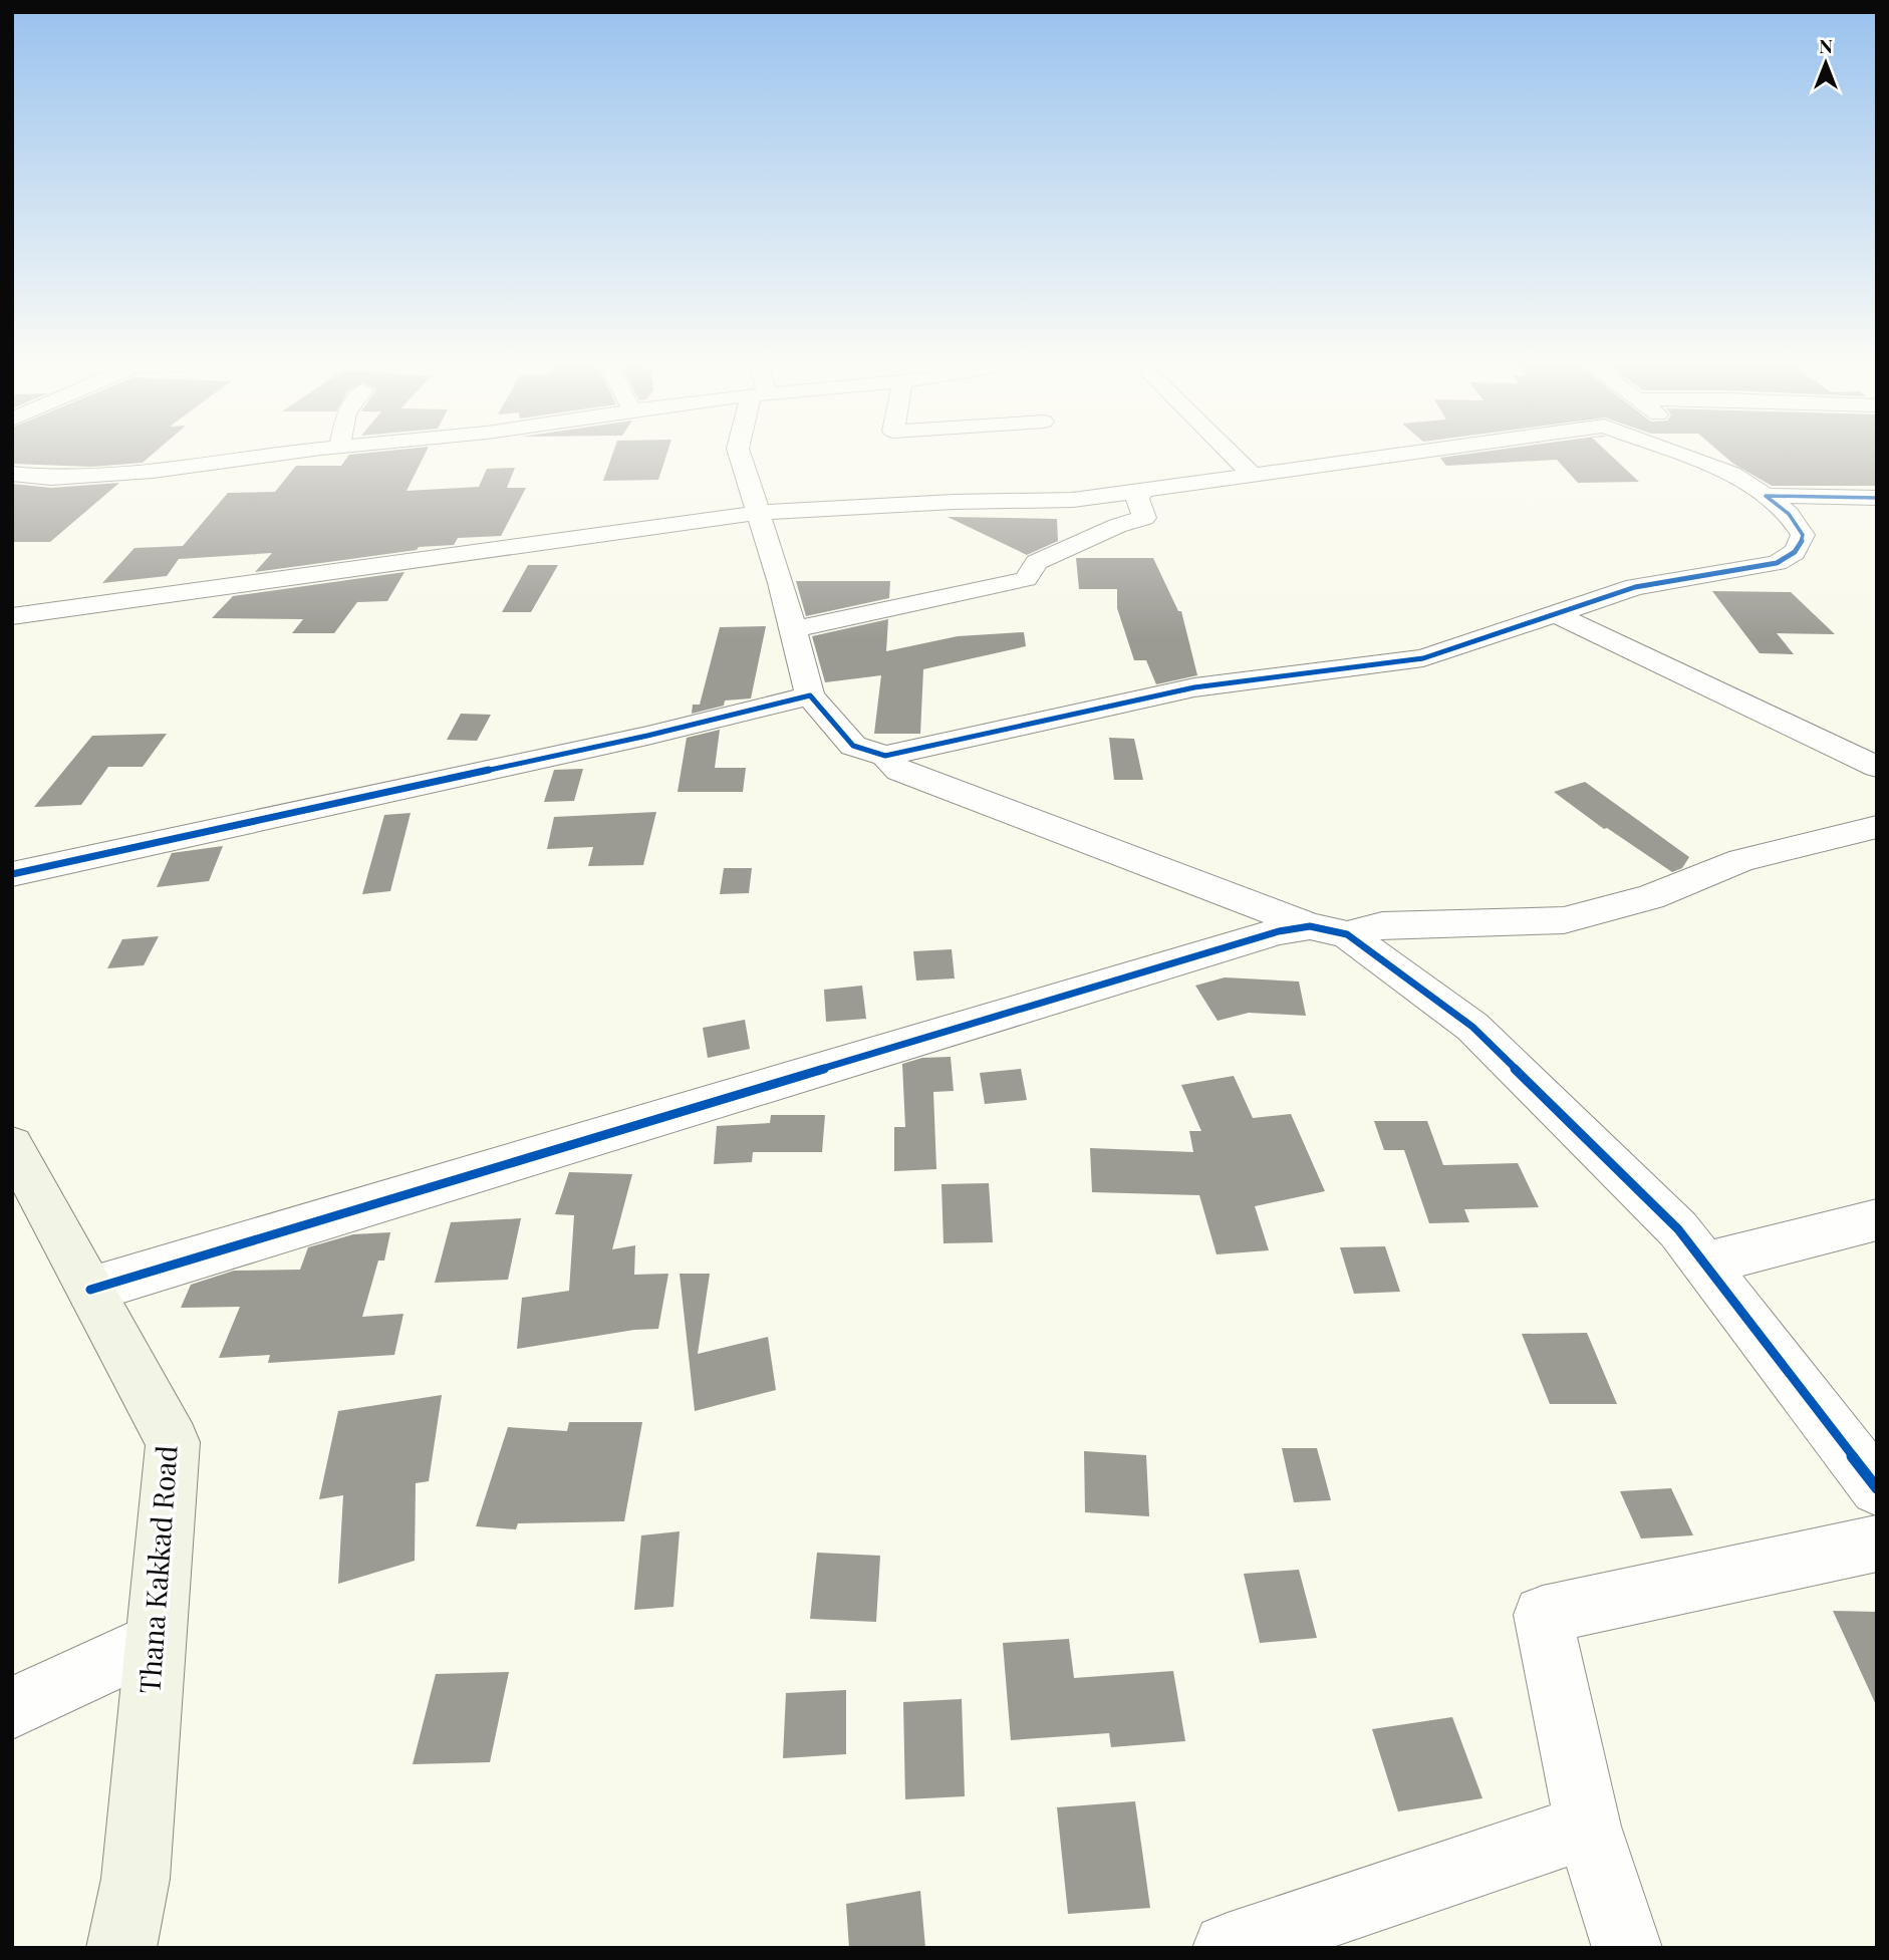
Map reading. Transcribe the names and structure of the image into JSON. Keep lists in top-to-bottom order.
{
  "streets": {
    "main road": ["Thana Kakkad Road"]
  },
  "north": "top"
}
